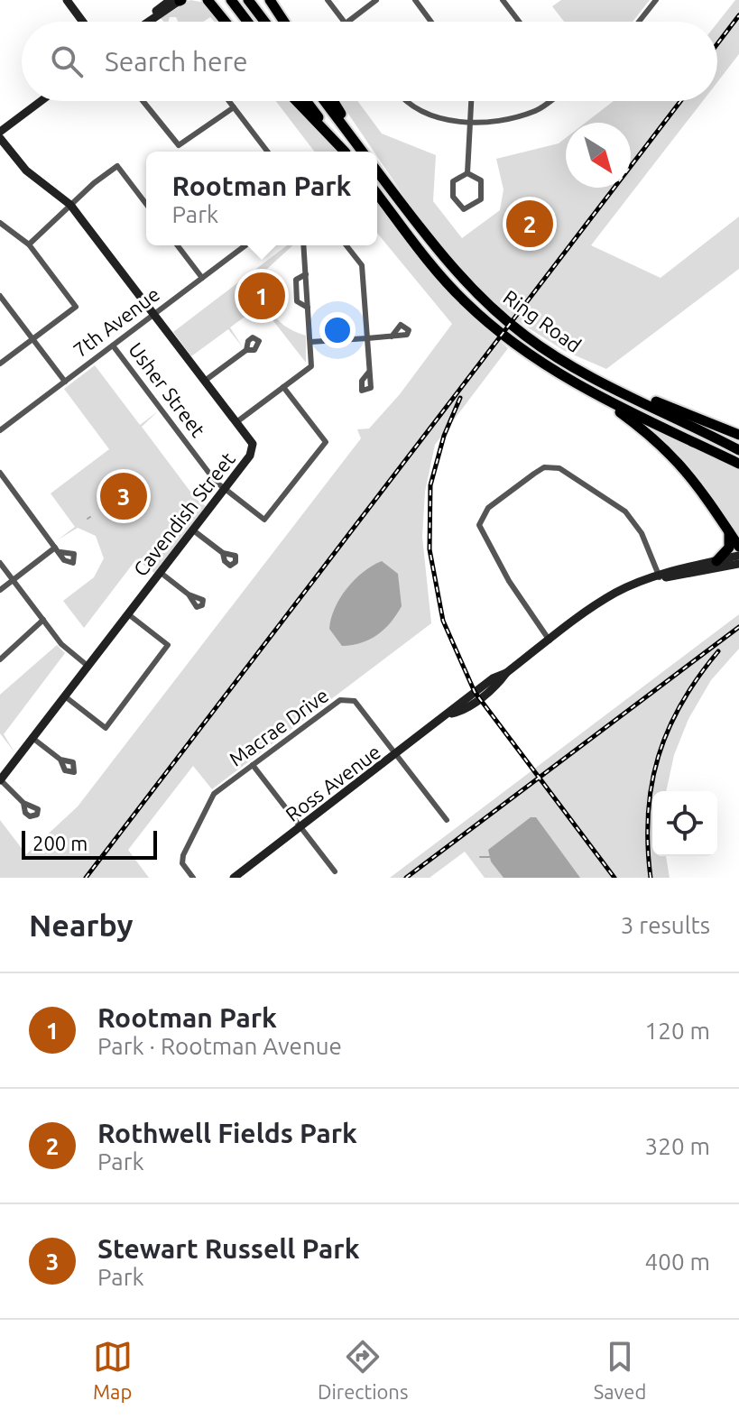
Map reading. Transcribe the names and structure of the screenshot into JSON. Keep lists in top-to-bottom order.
{
  "streets": {
    "highway": ["Ring Road"],
    "street": [
      "7th Avenue",
      "Usher Street",
      "Cavendish Street",
      "Macrae Drive",
      "Ross Avenue"
    ]
  },
  "crossings": [
    ["7th Avenue", "Usher Street"],
    ["7th Avenue", "Cavendish Street"],
    ["Usher Street", "Cavendish Street"],
    ["Macrae Drive", "Ross Avenue"]
  ],
  "scale_bar": "200 m",
  "north": "bottom right",
  "page": {
    "search": "Search here",
    "popup": ["Rootman Park", "Park"],
    "pins": ["2", "1", "3"],
    "scale": "200 m",
    "heading": ["Nearby", "3 results"],
    "list": [
      {
        "mark": "1",
        "name": "Rootman Park",
        "note": "Park · Rootman Avenue",
        "value": "120 m"
      },
      {
        "mark": "2",
        "name": "Rothwell Fields Park",
        "note": "Park",
        "value": "320 m"
      },
      {
        "mark": "3",
        "name": "Stewart Russell Park",
        "note": "Park",
        "value": "400 m"
      }
    ],
    "nav": ["Map", "Directions", "Saved"]
  }
}
